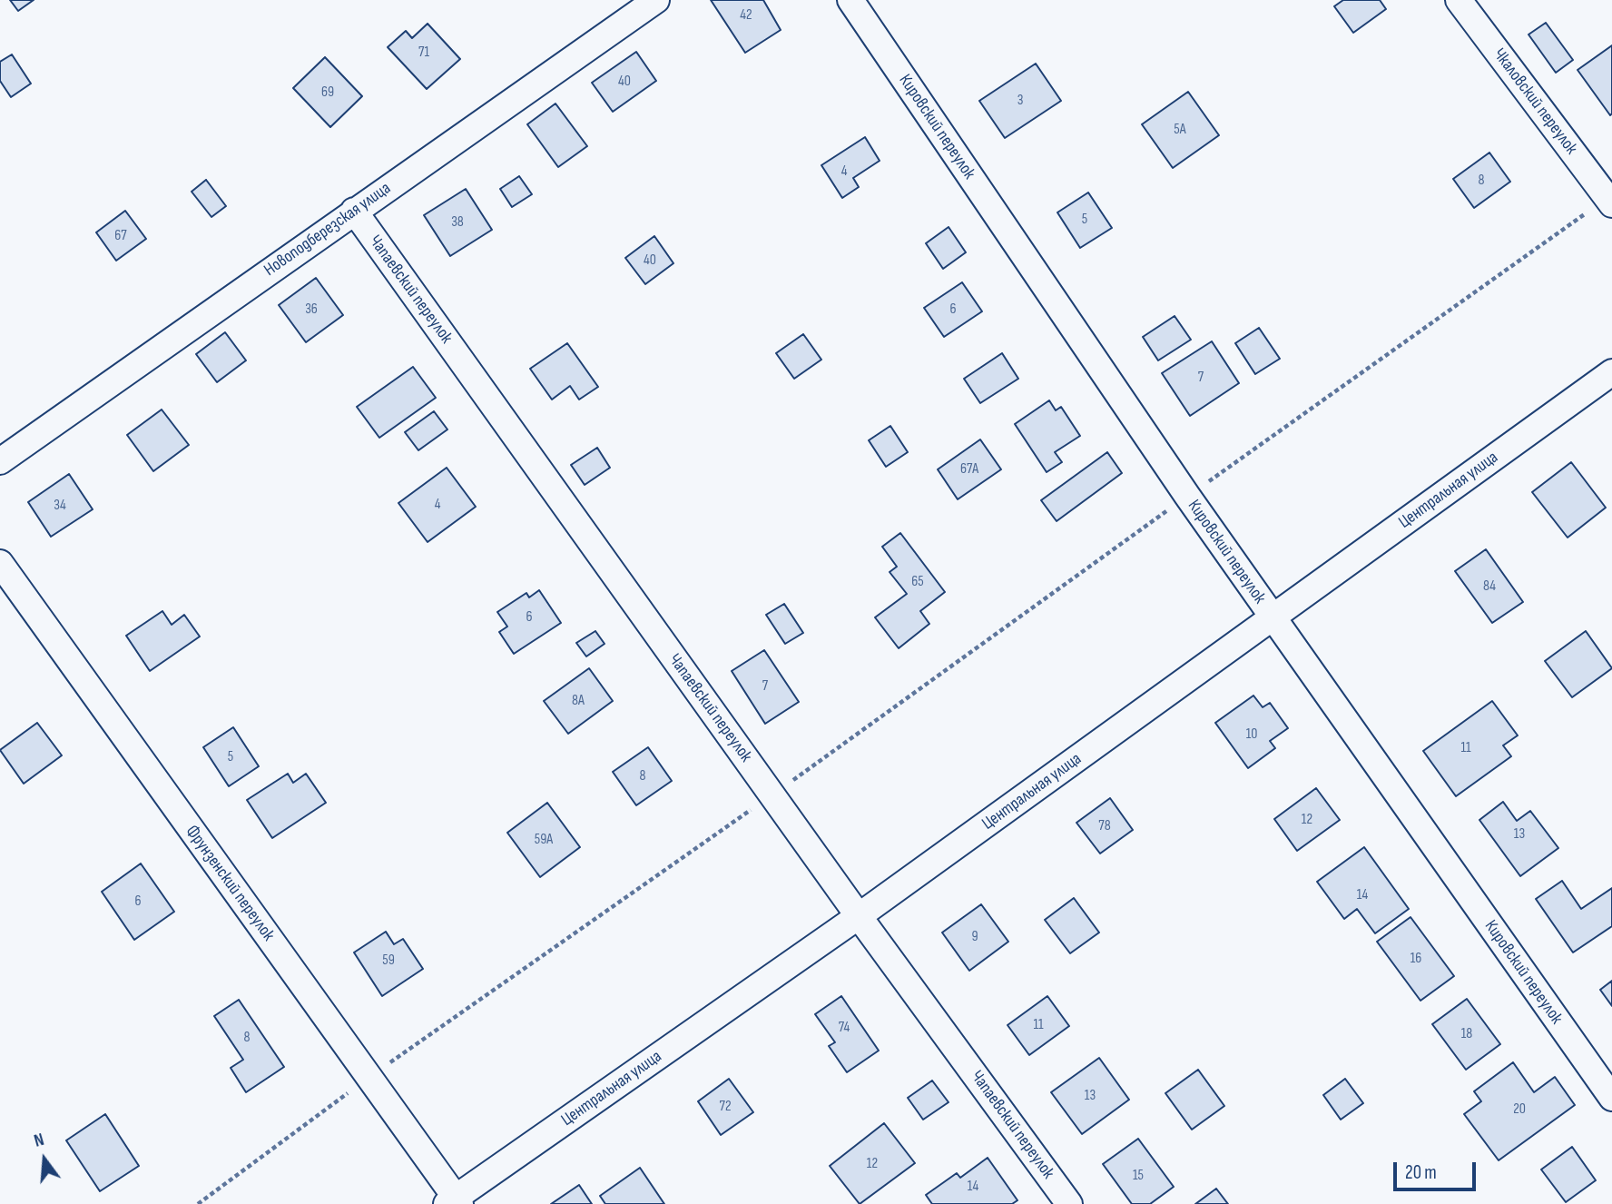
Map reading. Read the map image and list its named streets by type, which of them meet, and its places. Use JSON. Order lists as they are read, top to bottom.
{
  "streets": {
    "street": [
      "Чкаловский переулок",
      "Кировский переулок",
      "Новоподберезская улица",
      "Чапаевский переулок",
      "Центральная улица",
      "Фрунзенский переулок"
    ]
  },
  "crossings": [
    ["Кировский переулок", "Центральная улица"],
    ["Новоподберезская улица", "Чапаевский переулок"],
    ["Чапаевский переулок", "Центральная улица"],
    ["Центральная улица", "Фрунзенский переулок"]
  ],
  "house_numbers": [
    "42",
    "71",
    "40",
    "69",
    "3",
    "5А",
    "4",
    "8",
    "5",
    "38",
    "67",
    "40",
    "36",
    "6",
    "7",
    "67А",
    "4",
    "34",
    "65",
    "84",
    "6",
    "7",
    "8А",
    "10",
    "11",
    "5",
    "8",
    "12",
    "78",
    "13",
    "59А",
    "14",
    "6",
    "9",
    "16",
    "59",
    "11",
    "74",
    "18",
    "8",
    "13",
    "72",
    "20",
    "12",
    "15",
    "14"
  ],
  "scale_bar": "20 m",
  "north": "top"
}
